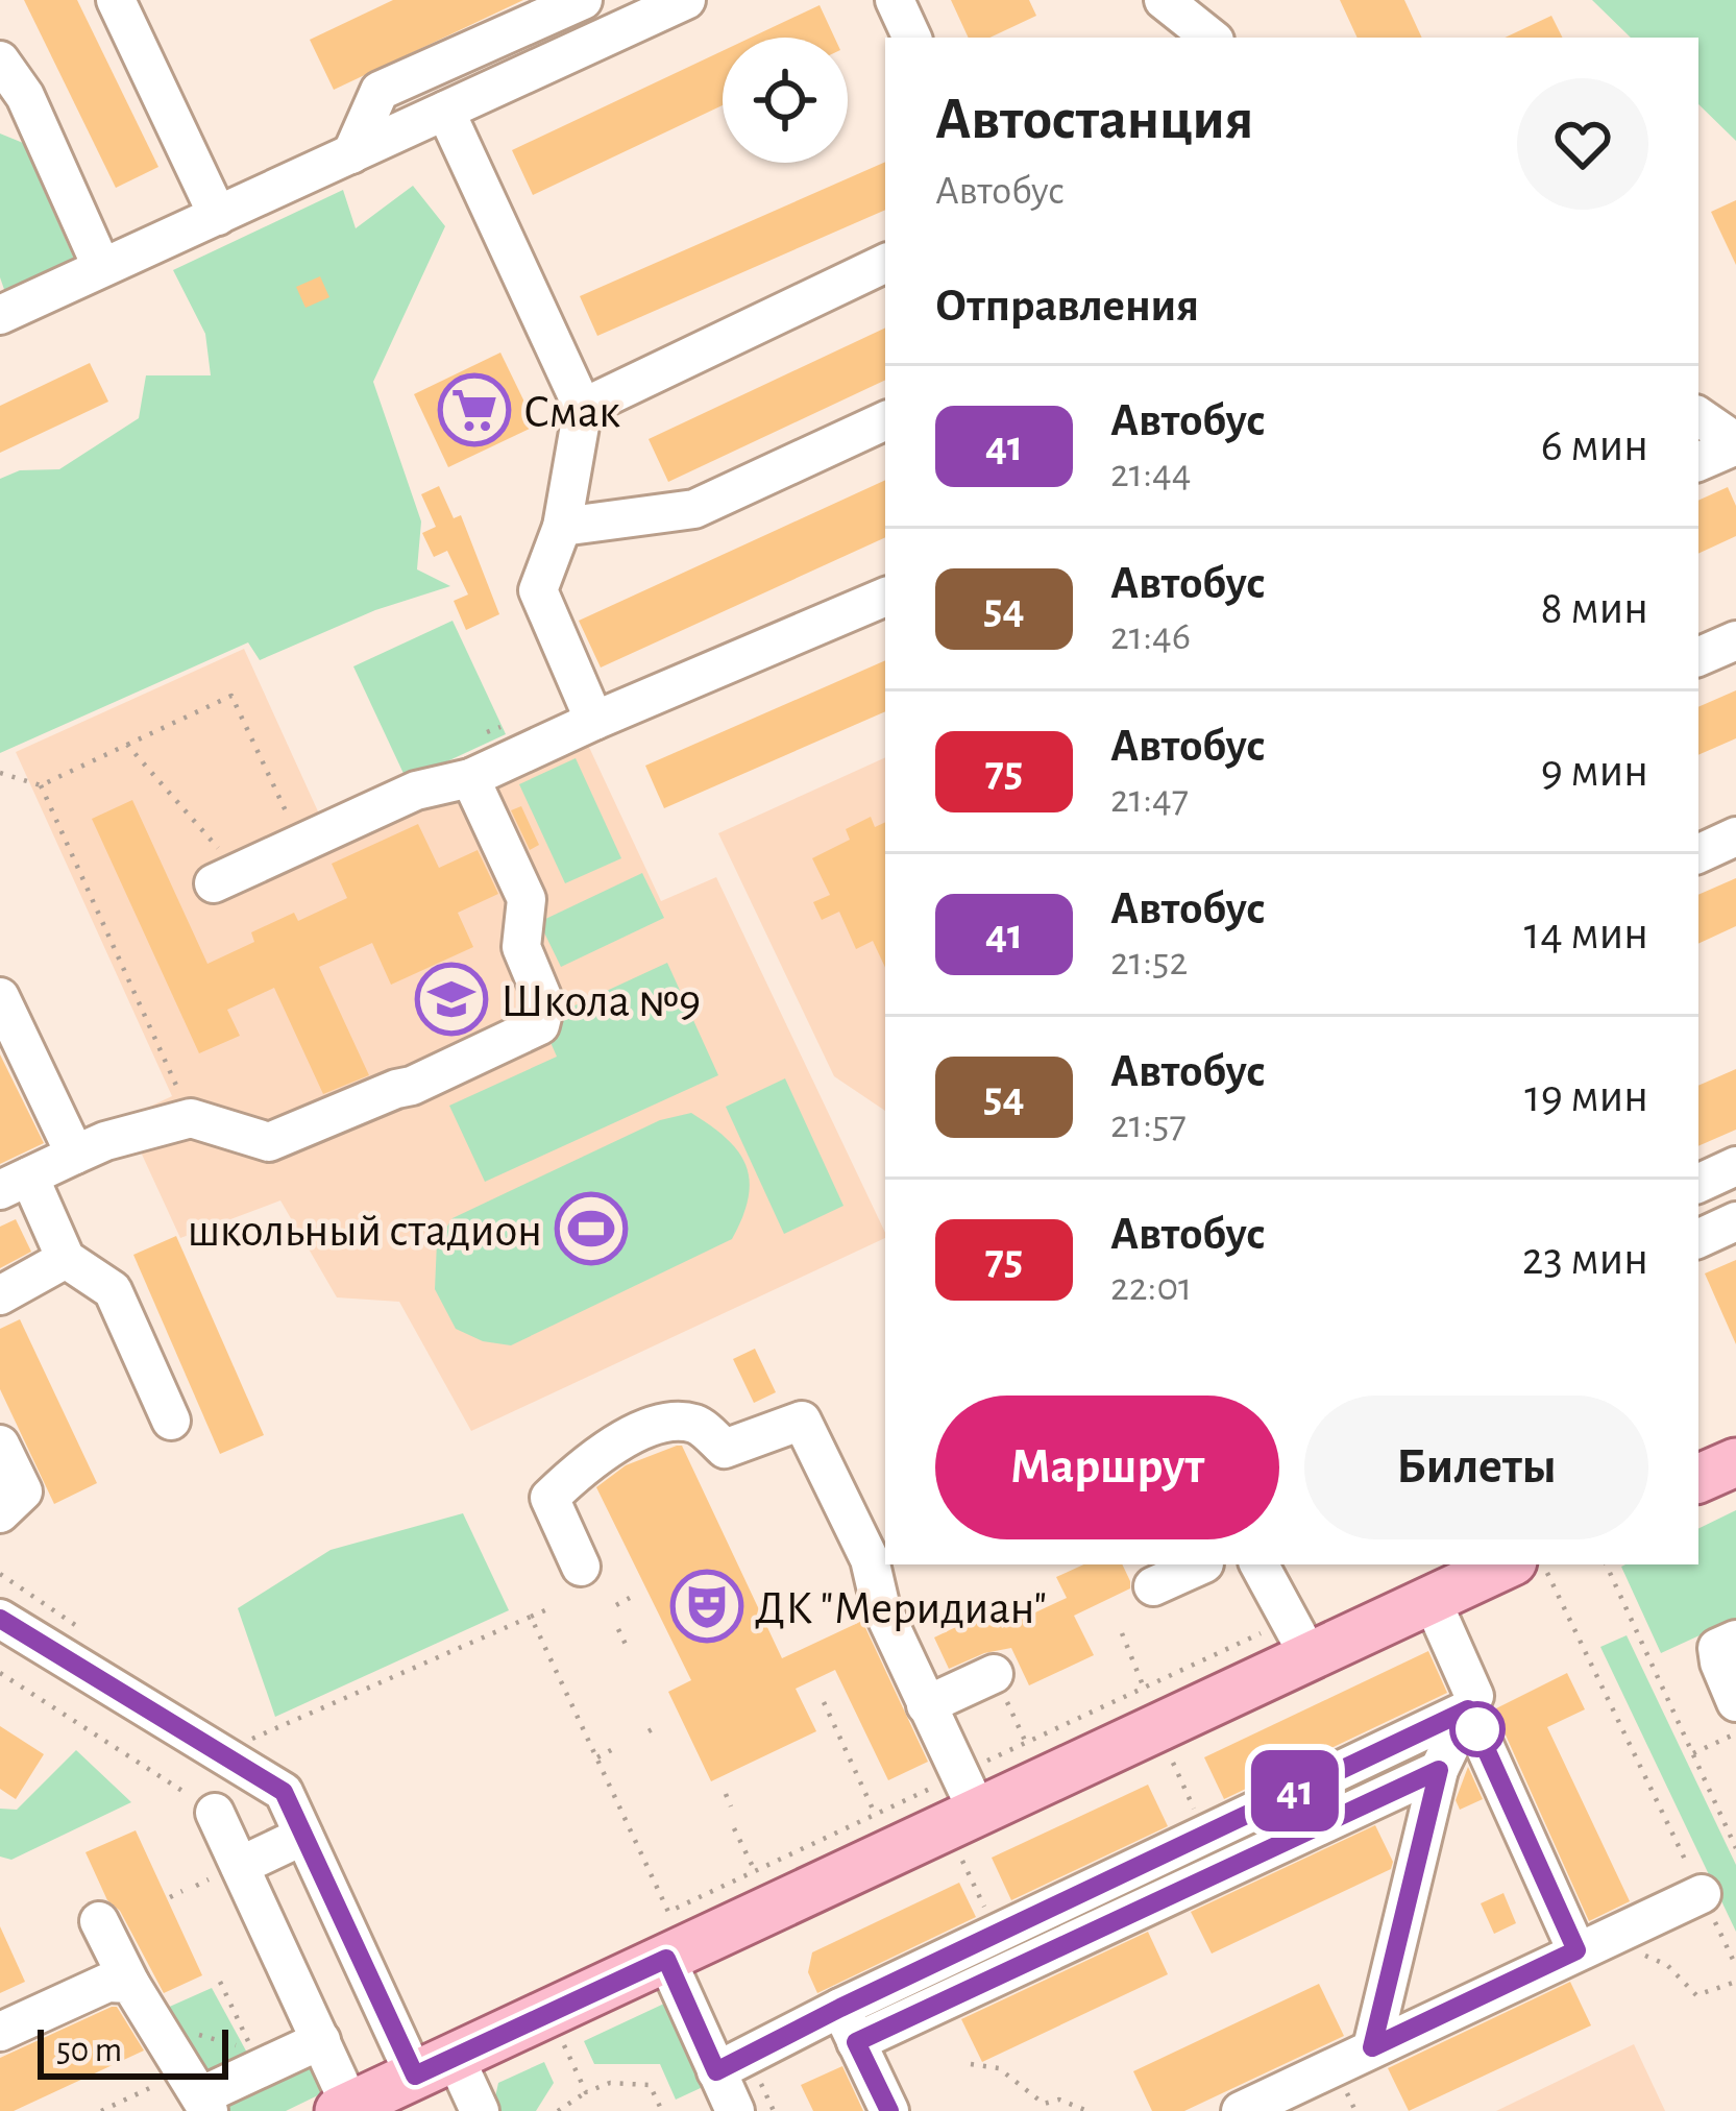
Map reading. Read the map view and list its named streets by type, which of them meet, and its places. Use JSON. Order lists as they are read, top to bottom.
{
  "places": {
    "supermarket": ["Смак"],
    "school or university": ["Школа №9"],
    "sports": ["школьный стадион"],
    "theatre": ["ДК \"Меридиан\""]
  },
  "lines": ["bus line 41"],
  "scale_bar": "50 m",
  "page": {
    "on_map": "41",
    "heading": [
      ["Автостанция", "Автобус"],
      "Отправления"
    ],
    "list": [
      {
        "mark": "41",
        "name": "Автобус",
        "note": "21:44",
        "value": "6 мин"
      },
      {
        "mark": "54",
        "name": "Автобус",
        "note": "21:46",
        "value": "8 мин"
      },
      {
        "mark": "75",
        "name": "Автобус",
        "note": "21:47",
        "value": "9 мин"
      },
      {
        "mark": "41",
        "name": "Автобус",
        "note": "21:52",
        "value": "14 мин"
      },
      {
        "mark": "54",
        "name": "Автобус",
        "note": "21:57",
        "value": "19 мин"
      },
      {
        "mark": "75",
        "name": "Автобус",
        "note": "22:01",
        "value": "23 мин"
      }
    ],
    "buttons": ["Маршрут", "Билеты"],
    "scale": "50 m"
  }
}
